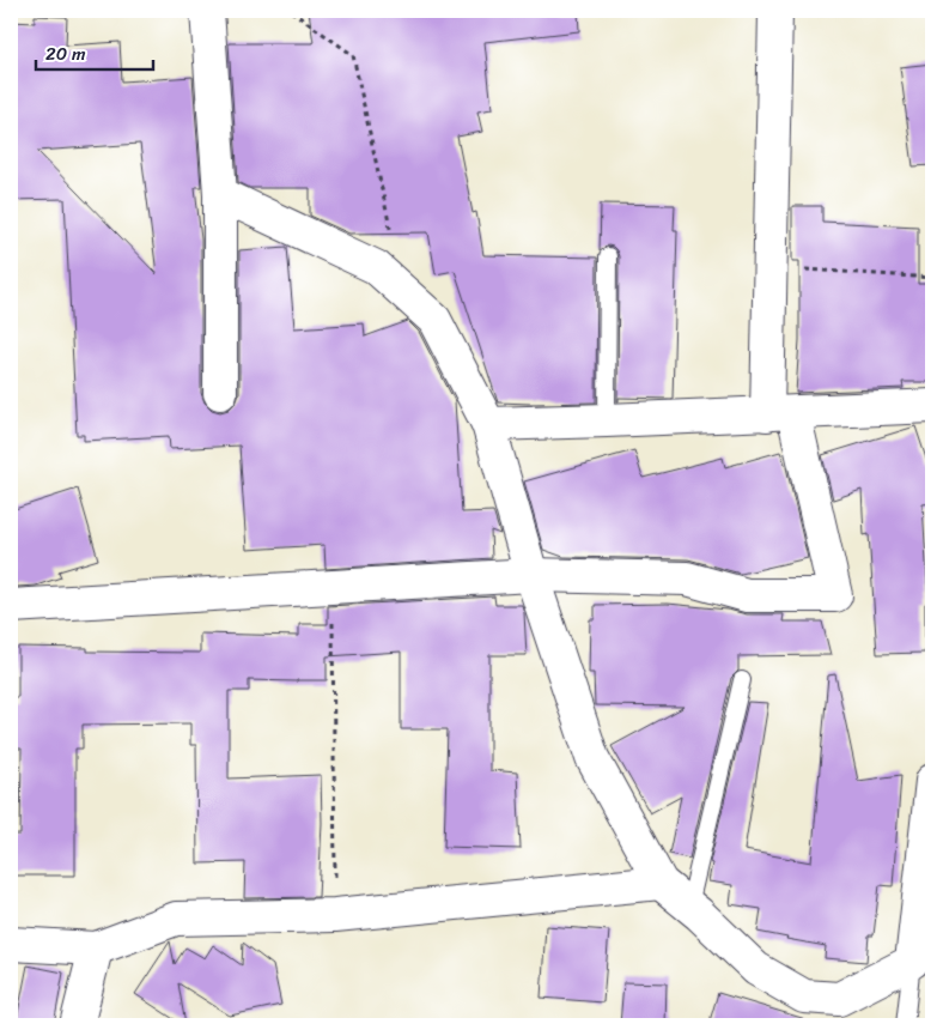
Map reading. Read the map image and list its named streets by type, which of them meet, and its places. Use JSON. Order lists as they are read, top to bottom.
{
  "scale_bar": "20 m"
}
